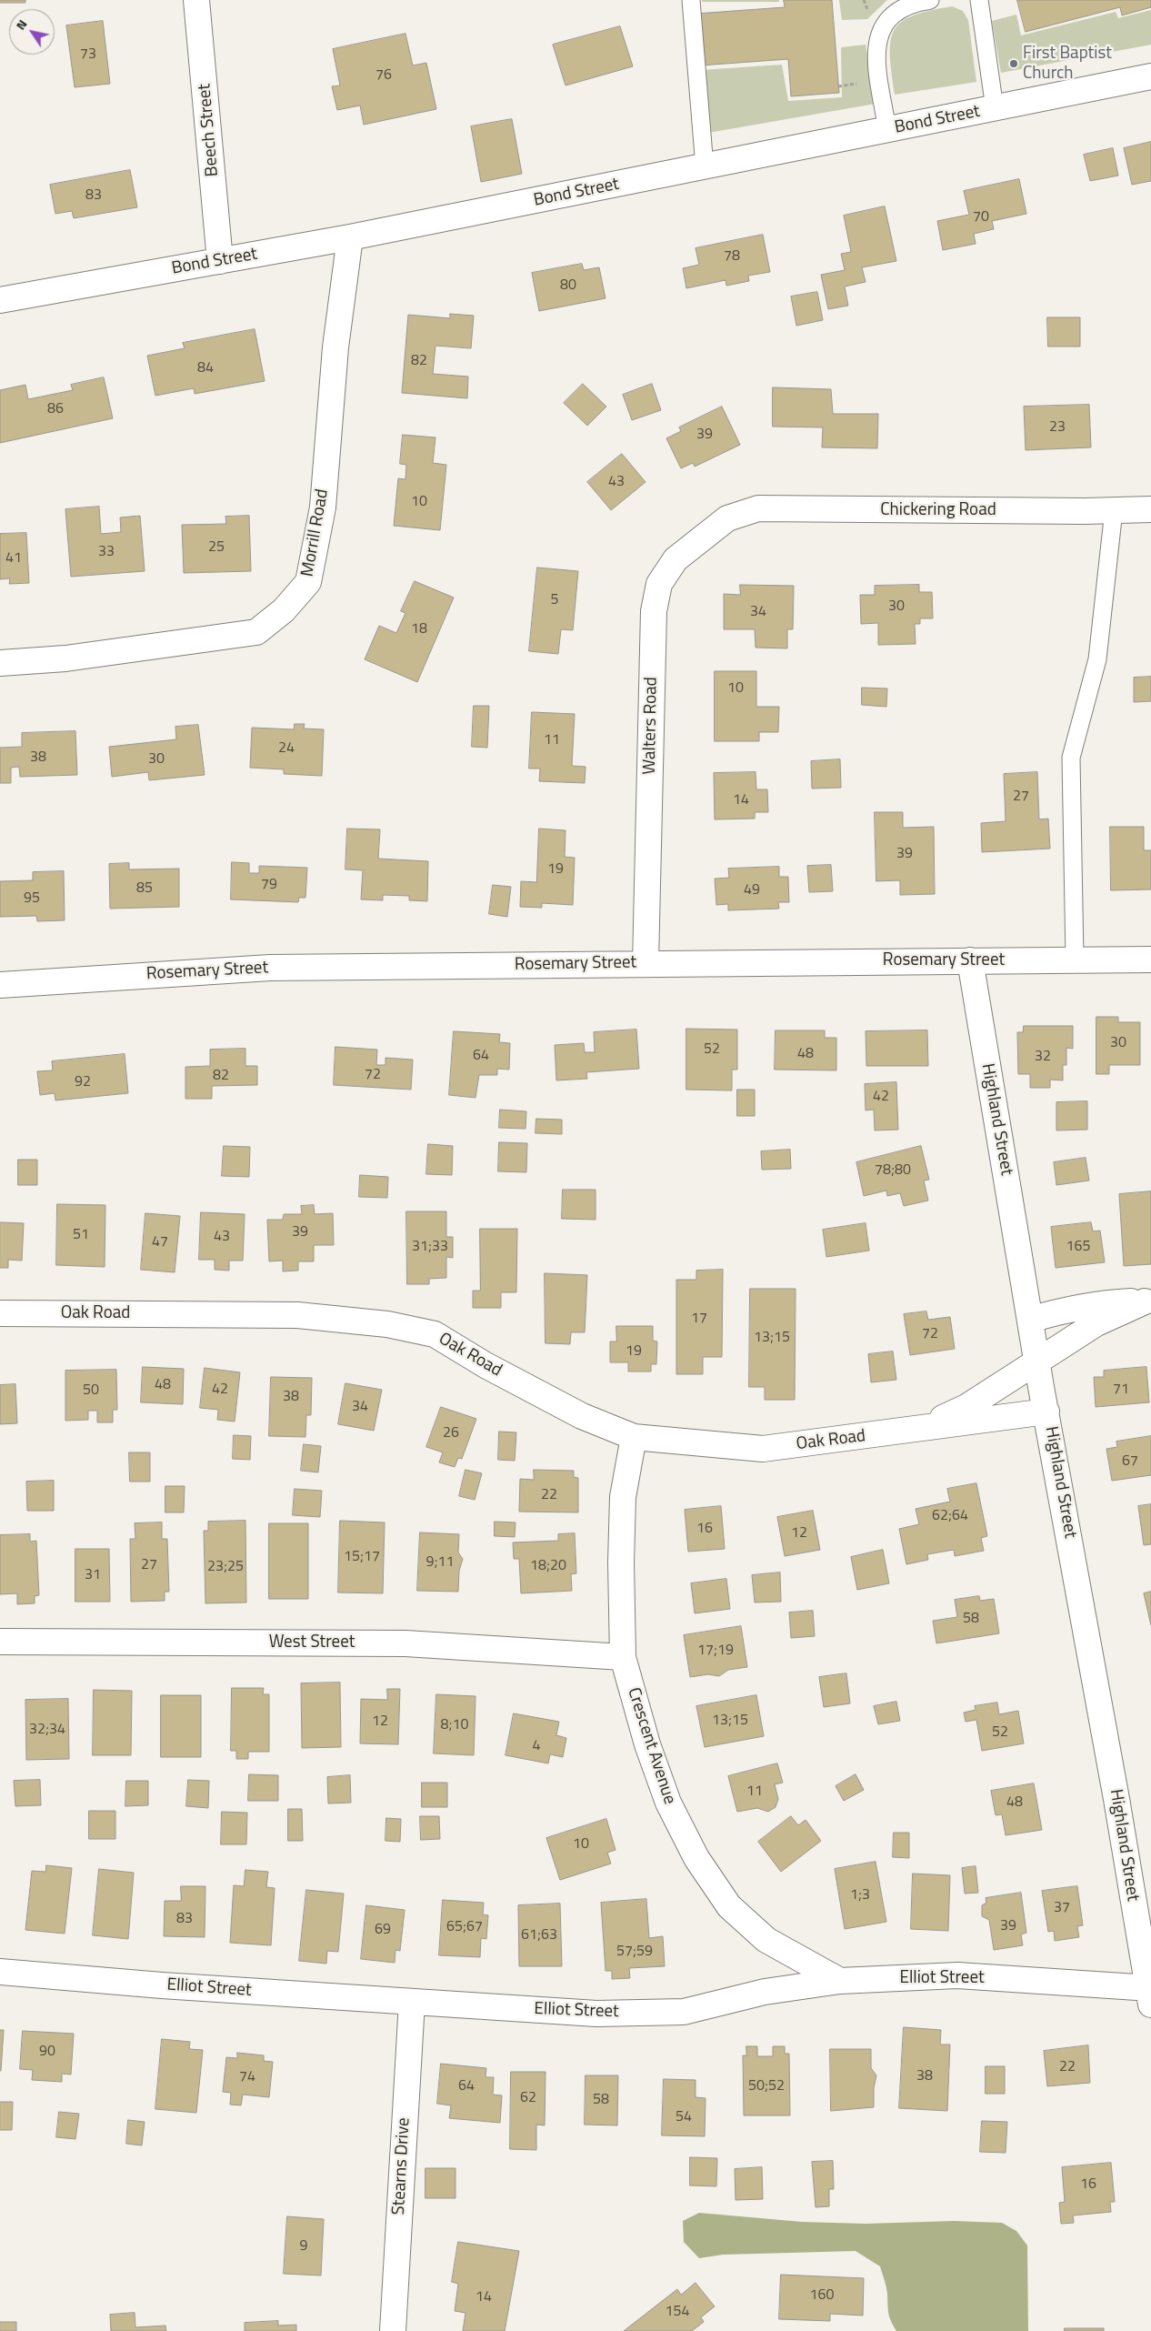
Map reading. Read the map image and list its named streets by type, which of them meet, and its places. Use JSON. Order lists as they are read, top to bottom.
{
  "streets": {
    "street": [
      "Bond Street",
      "Beech Street",
      "Chickering Road",
      "Morrill Road",
      "Walters Road",
      "Rosemary Street",
      "Highland Street",
      "Oak Road",
      "West Street",
      "Crescent Avenue",
      "Elliot Street",
      "Stearns Drive"
    ]
  },
  "crossings": [
    ["Bond Street", "Beech Street"],
    ["Bond Street", "Morrill Road"],
    ["Chickering Road", "Walters Road"],
    ["Walters Road", "Rosemary Street"],
    ["Rosemary Street", "Highland Street"],
    ["Highland Street", "Oak Road"],
    ["Highland Street", "Elliot Street"],
    ["Oak Road", "Crescent Avenue"],
    ["West Street", "Crescent Avenue"],
    ["Crescent Avenue", "Elliot Street"],
    ["Elliot Street", "Stearns Drive"]
  ],
  "places": ["First Baptist Church"],
  "house_numbers": [
    "73",
    "76",
    "83",
    "70",
    "78",
    "80",
    "82",
    "84",
    "86",
    "23",
    "39",
    "43",
    "10",
    "25",
    "33",
    "41",
    "5",
    "30",
    "34",
    "18",
    "10",
    "11",
    "24",
    "38",
    "30",
    "27",
    "14",
    "39",
    "19",
    "79",
    "85",
    "49",
    "95",
    "30",
    "52",
    "48",
    "64",
    "32",
    "72",
    "82",
    "92",
    "42",
    "78;80",
    "39",
    "51",
    "43",
    "47",
    "31;33",
    "165",
    "17",
    "72",
    "13;15",
    "19",
    "48",
    "42",
    "71",
    "50",
    "38",
    "34",
    "26",
    "67",
    "22",
    "62;64",
    "16",
    "12",
    "15;17",
    "9;11",
    "27",
    "18;20",
    "23;25",
    "31",
    "58",
    "17;19",
    "13;15",
    "12",
    "8;10",
    "32;34",
    "52",
    "4",
    "11",
    "48",
    "10",
    "1;3",
    "37",
    "83",
    "39",
    "65;67",
    "69",
    "61;63",
    "57;59",
    "90",
    "22",
    "38",
    "74",
    "64",
    "50;52",
    "62",
    "58",
    "54",
    "16",
    "9",
    "160",
    "14",
    "154"
  ],
  "north": "top left"
}
